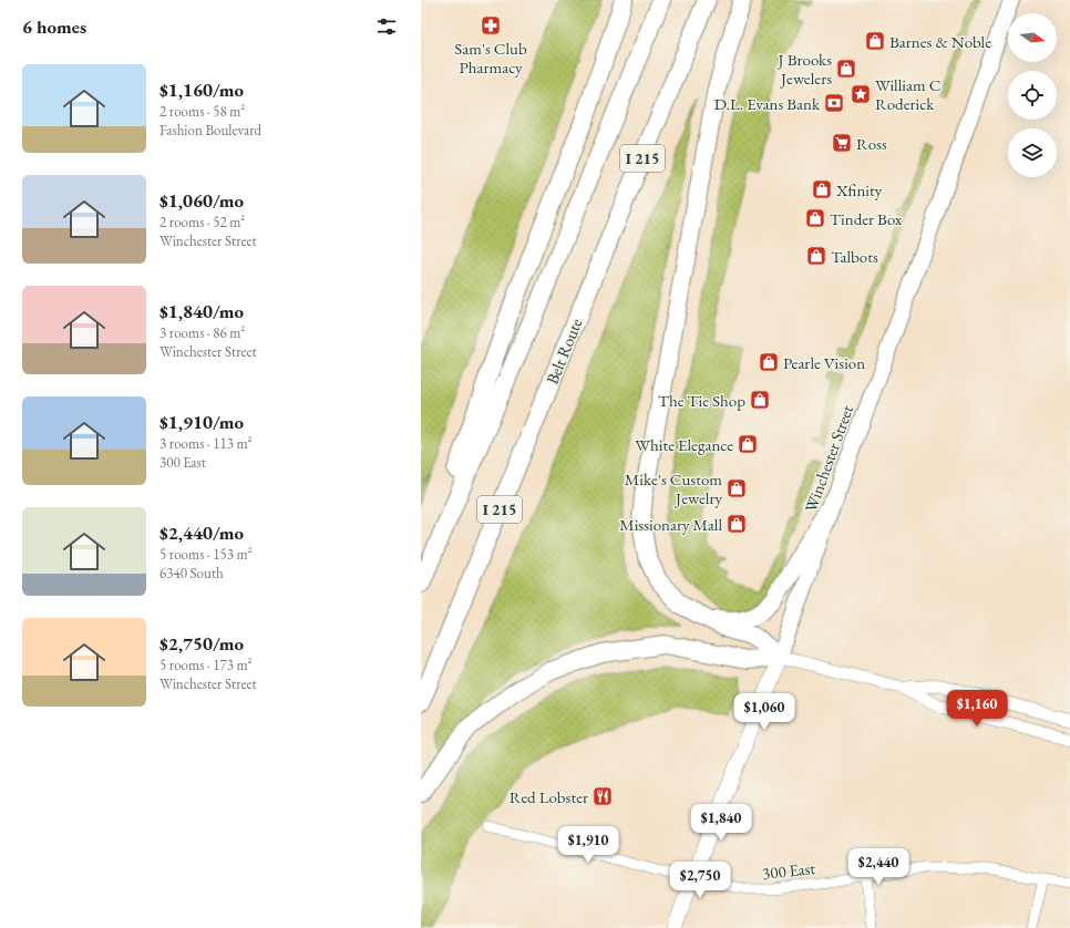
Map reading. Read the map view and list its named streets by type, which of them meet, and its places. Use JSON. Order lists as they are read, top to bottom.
{
  "streets": {
    "highway": ["I 215", "Belt Route"],
    "main road": ["Winchester Street"],
    "street": ["300 East"]
  },
  "crossings": [
    ["Winchester Street", "300 East"]
  ],
  "places": {
    "pharmacy": ["Sam's Club Pharmacy"],
    "shop": [
      "Barnes & Noble",
      "J Brooks Jewelers",
      "Xfinity",
      "Tinder Box",
      "Talbots",
      "Pearle Vision",
      "The Tie Shop",
      "White Elegance",
      "Mike's Custom Jewelry",
      "Missionary Mall"
    ],
    "place": ["William C Roderick"],
    "bank": ["D.L. Evans Bank"],
    "supermarket": ["Ross"],
    "restaurant": ["Red Lobster"]
  },
  "north": "right",
  "page": {
    "heading": "6 homes",
    "list": [
      {
        "name": "$1,160/mo",
        "note": "2 rooms · 58 m² · Fashion Boulevard"
      },
      {
        "name": "$1,060/mo",
        "note": "2 rooms · 52 m² · Winchester Street"
      },
      {
        "name": "$1,840/mo",
        "note": "3 rooms · 86 m² · Winchester Street"
      },
      {
        "name": "$1,910/mo",
        "note": "3 rooms · 113 m² · 300 East"
      },
      {
        "name": "$2,440/mo",
        "note": "5 rooms · 153 m² · 6340 South"
      },
      {
        "name": "$2,750/mo",
        "note": "5 rooms · 173 m² · Winchester Street"
      }
    ],
    "price": [
      "$1,160",
      "$1,060",
      "$1,840",
      "$1,910",
      "$2,440",
      "$2,750"
    ]
  }
}
